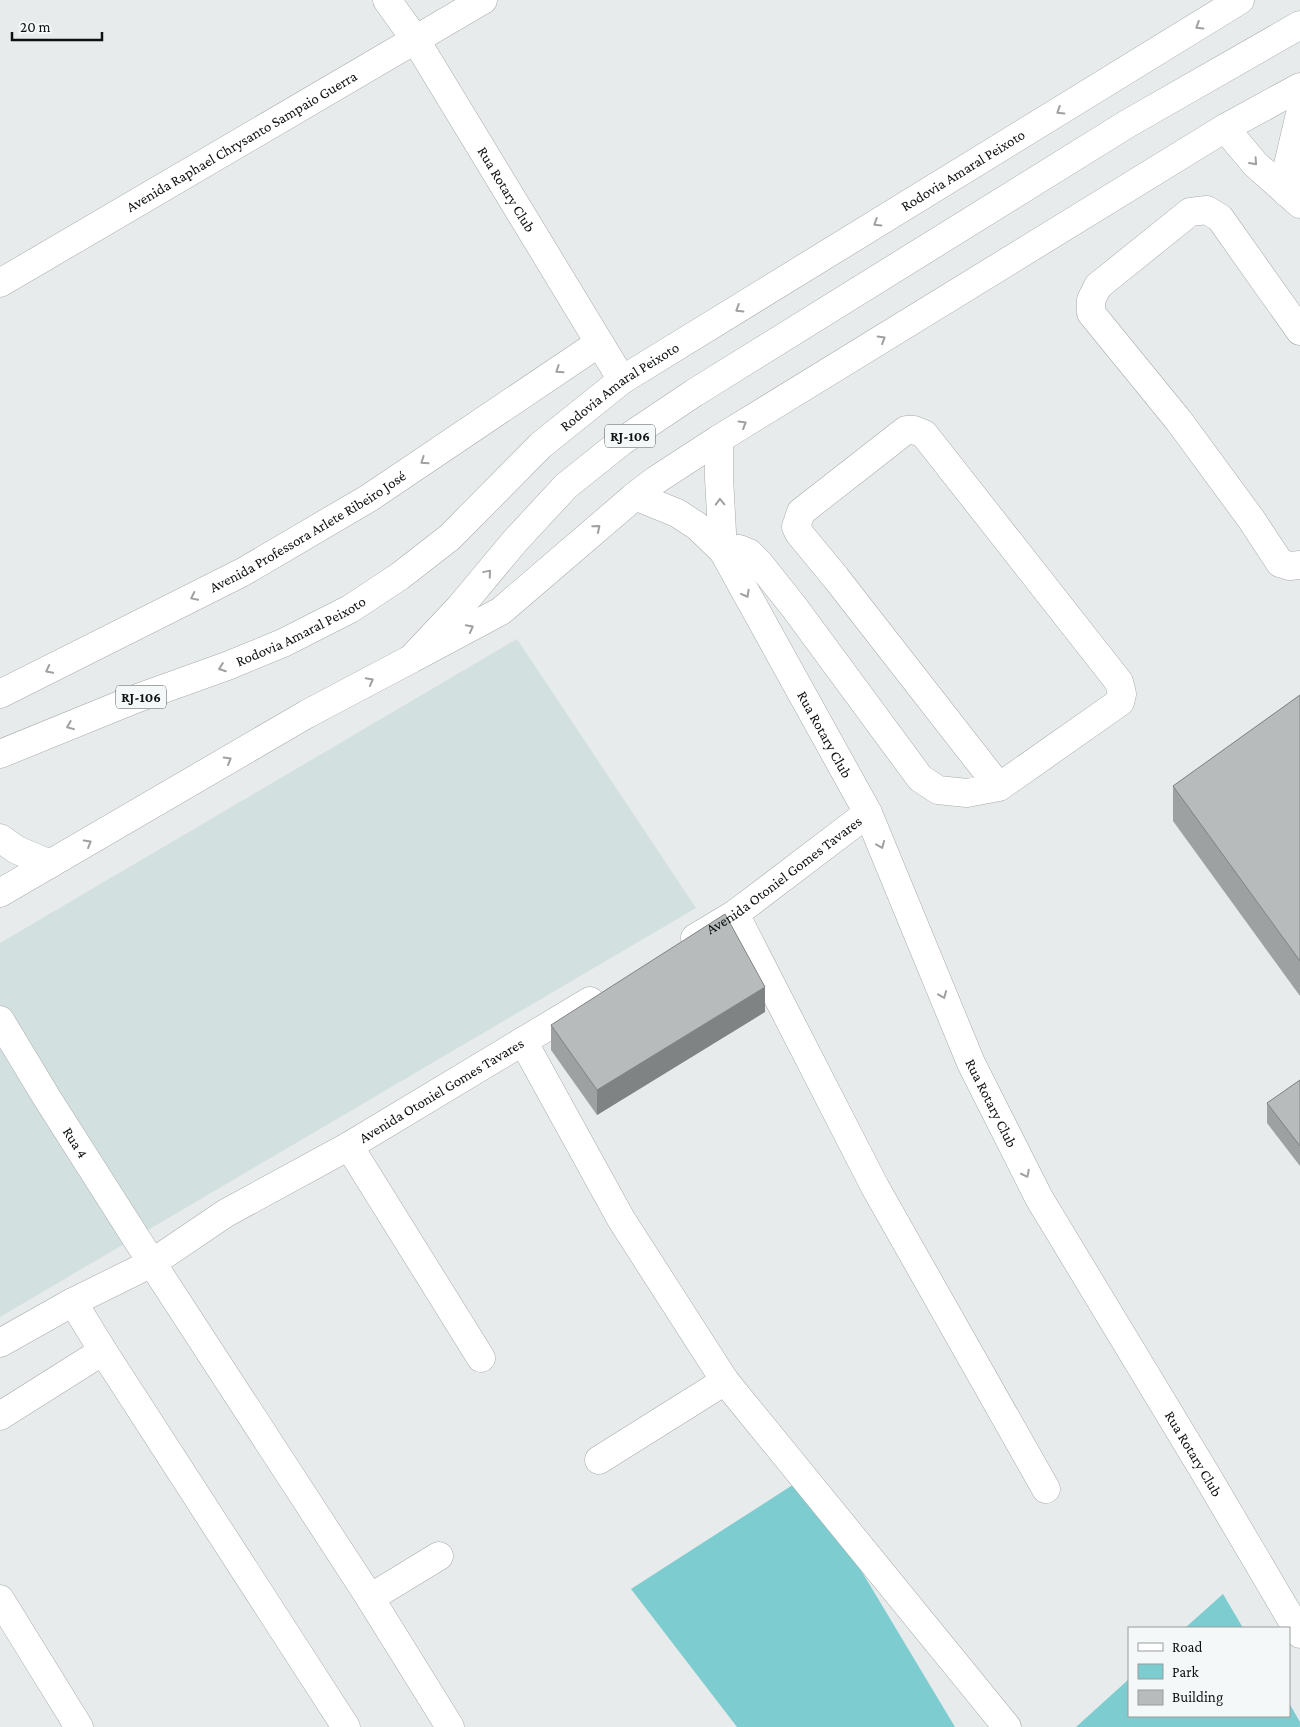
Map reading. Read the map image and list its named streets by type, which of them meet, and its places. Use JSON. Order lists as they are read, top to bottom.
{
  "streets": {
    "main road": [
      "Avenida Raphael Chrysanto Sampaio Guerra",
      "Rodovia Amaral Peixoto",
      "Rua Rotary Club",
      "RJ-106",
      "Avenida Professora Arlete Ribeiro José",
      "Avenida Otoniel Gomes Tavares",
      "Rua 4"
    ]
  },
  "crossings": [
    ["Avenida Raphael Chrysanto Sampaio Guerra", "Rua Rotary Club"],
    ["Rodovia Amaral Peixoto", "Rua Rotary Club"],
    ["Rua Rotary Club", "RJ-106"],
    ["Rua Rotary Club", "Avenida Professora Arlete Ribeiro José"],
    ["Rua Rotary Club", "Avenida Otoniel Gomes Tavares"],
    ["Avenida Otoniel Gomes Tavares", "Rua 4"]
  ],
  "legend": ["Road", "Park", "Building"],
  "scale_bar": "20 m"
}
